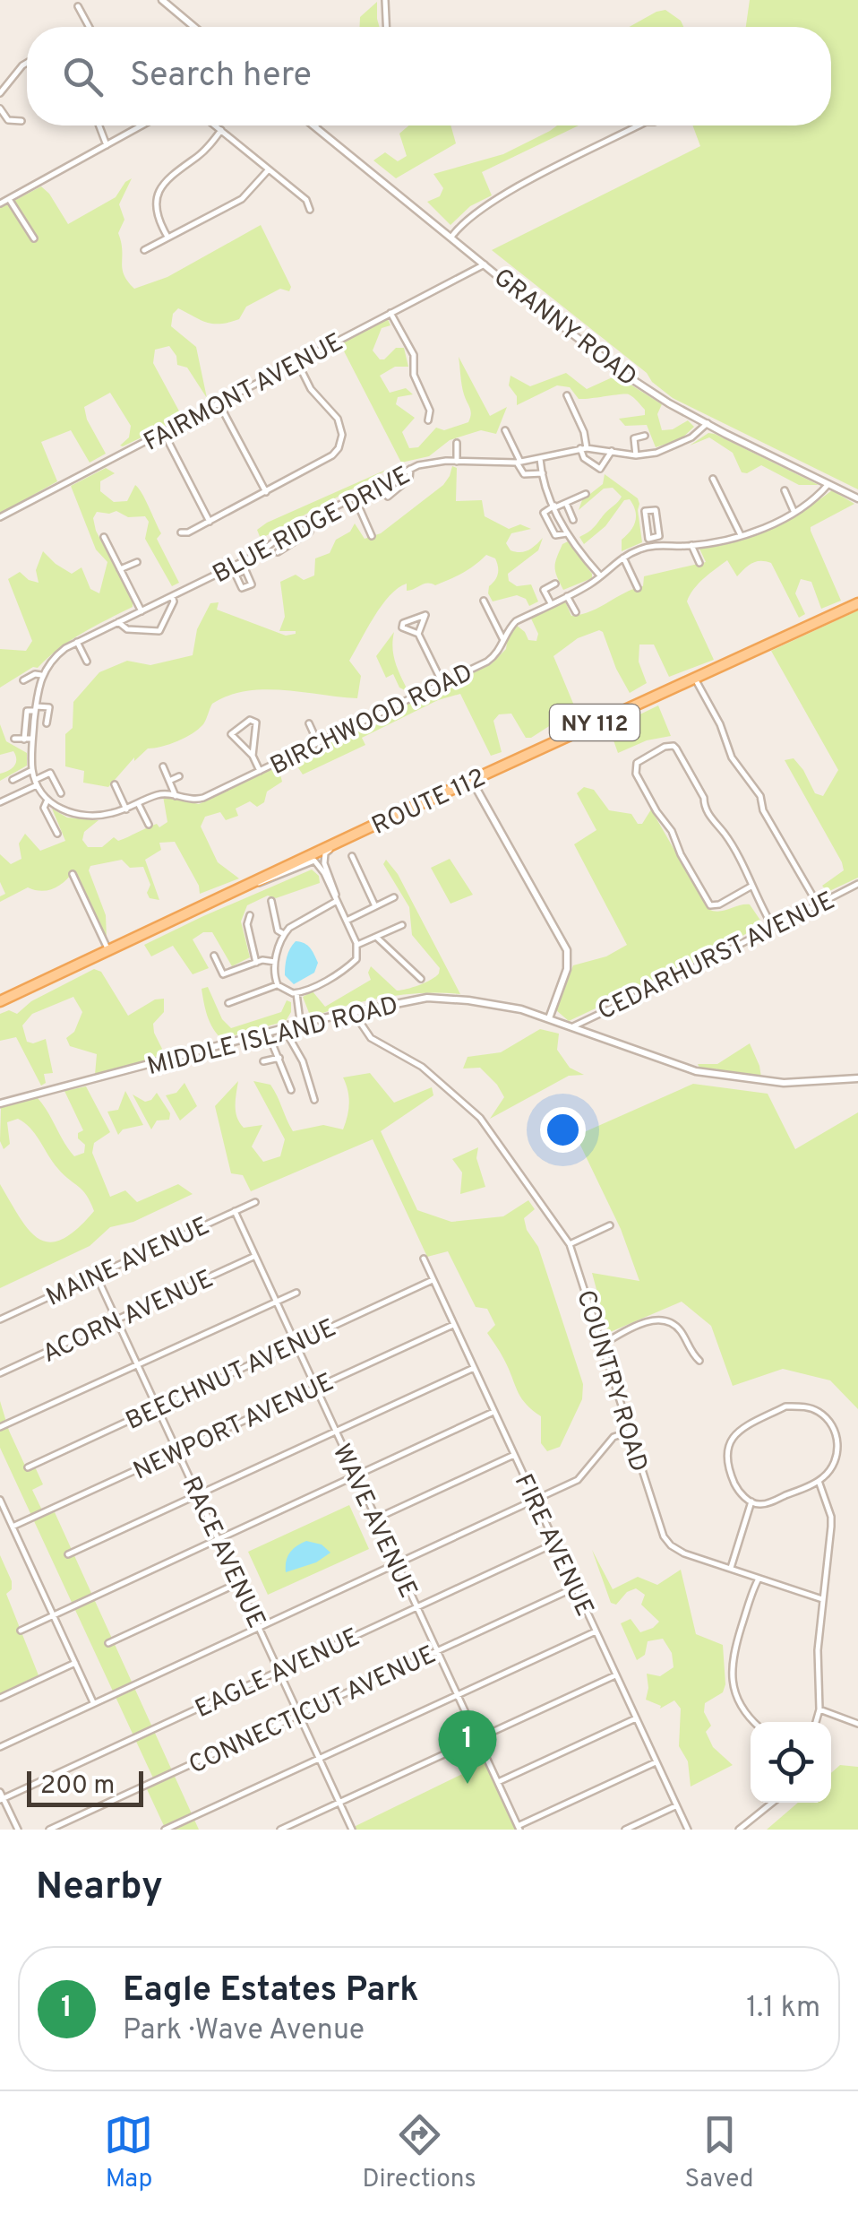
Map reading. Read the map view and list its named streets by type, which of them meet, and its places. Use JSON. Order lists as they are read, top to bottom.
{
  "streets": {
    "main road": ["NY 112", "ROUTE 112"],
    "street": [
      "GRANNY ROAD",
      "FAIRMONT AVENUE",
      "BLUE RIDGE DRIVE",
      "BIRCHWOOD ROAD",
      "CEDARHURST AVENUE",
      "MIDDLE ISLAND ROAD",
      "MAINE AVENUE",
      "ACORN AVENUE",
      "BEECHNUT AVENUE",
      "COUNTRY ROAD",
      "NEWPORT AVENUE",
      "WAVE AVENUE",
      "FIRE AVENUE",
      "RACE AVENUE",
      "EAGLE AVENUE",
      "CONNECTICUT AVENUE"
    ]
  },
  "crossings": [
    ["GRANNY ROAD", "FAIRMONT AVENUE"],
    ["GRANNY ROAD", "BLUE RIDGE DRIVE"],
    ["GRANNY ROAD", "BIRCHWOOD ROAD"],
    ["CEDARHURST AVENUE", "MIDDLE ISLAND ROAD"],
    ["MIDDLE ISLAND ROAD", "COUNTRY ROAD"],
    ["MAINE AVENUE", "WAVE AVENUE"],
    ["MAINE AVENUE", "RACE AVENUE"],
    ["ACORN AVENUE", "WAVE AVENUE"],
    ["ACORN AVENUE", "RACE AVENUE"],
    ["BEECHNUT AVENUE", "WAVE AVENUE"],
    ["BEECHNUT AVENUE", "FIRE AVENUE"],
    ["BEECHNUT AVENUE", "RACE AVENUE"],
    ["NEWPORT AVENUE", "WAVE AVENUE"],
    ["NEWPORT AVENUE", "FIRE AVENUE"],
    ["NEWPORT AVENUE", "RACE AVENUE"],
    ["WAVE AVENUE", "EAGLE AVENUE"],
    ["WAVE AVENUE", "CONNECTICUT AVENUE"],
    ["FIRE AVENUE", "EAGLE AVENUE"],
    ["FIRE AVENUE", "CONNECTICUT AVENUE"],
    ["RACE AVENUE", "EAGLE AVENUE"],
    ["RACE AVENUE", "CONNECTICUT AVENUE"]
  ],
  "scale_bar": "200 m",
  "page": {
    "search": "Search here",
    "pins": "1",
    "scale": "200 m",
    "heading": "Nearby",
    "list": [
      {
        "mark": "1",
        "name": "Eagle Estates Park",
        "note": "Park · Wave Avenue",
        "value": "1.1 km"
      }
    ],
    "nav": ["Map", "Directions", "Saved"]
  }
}
